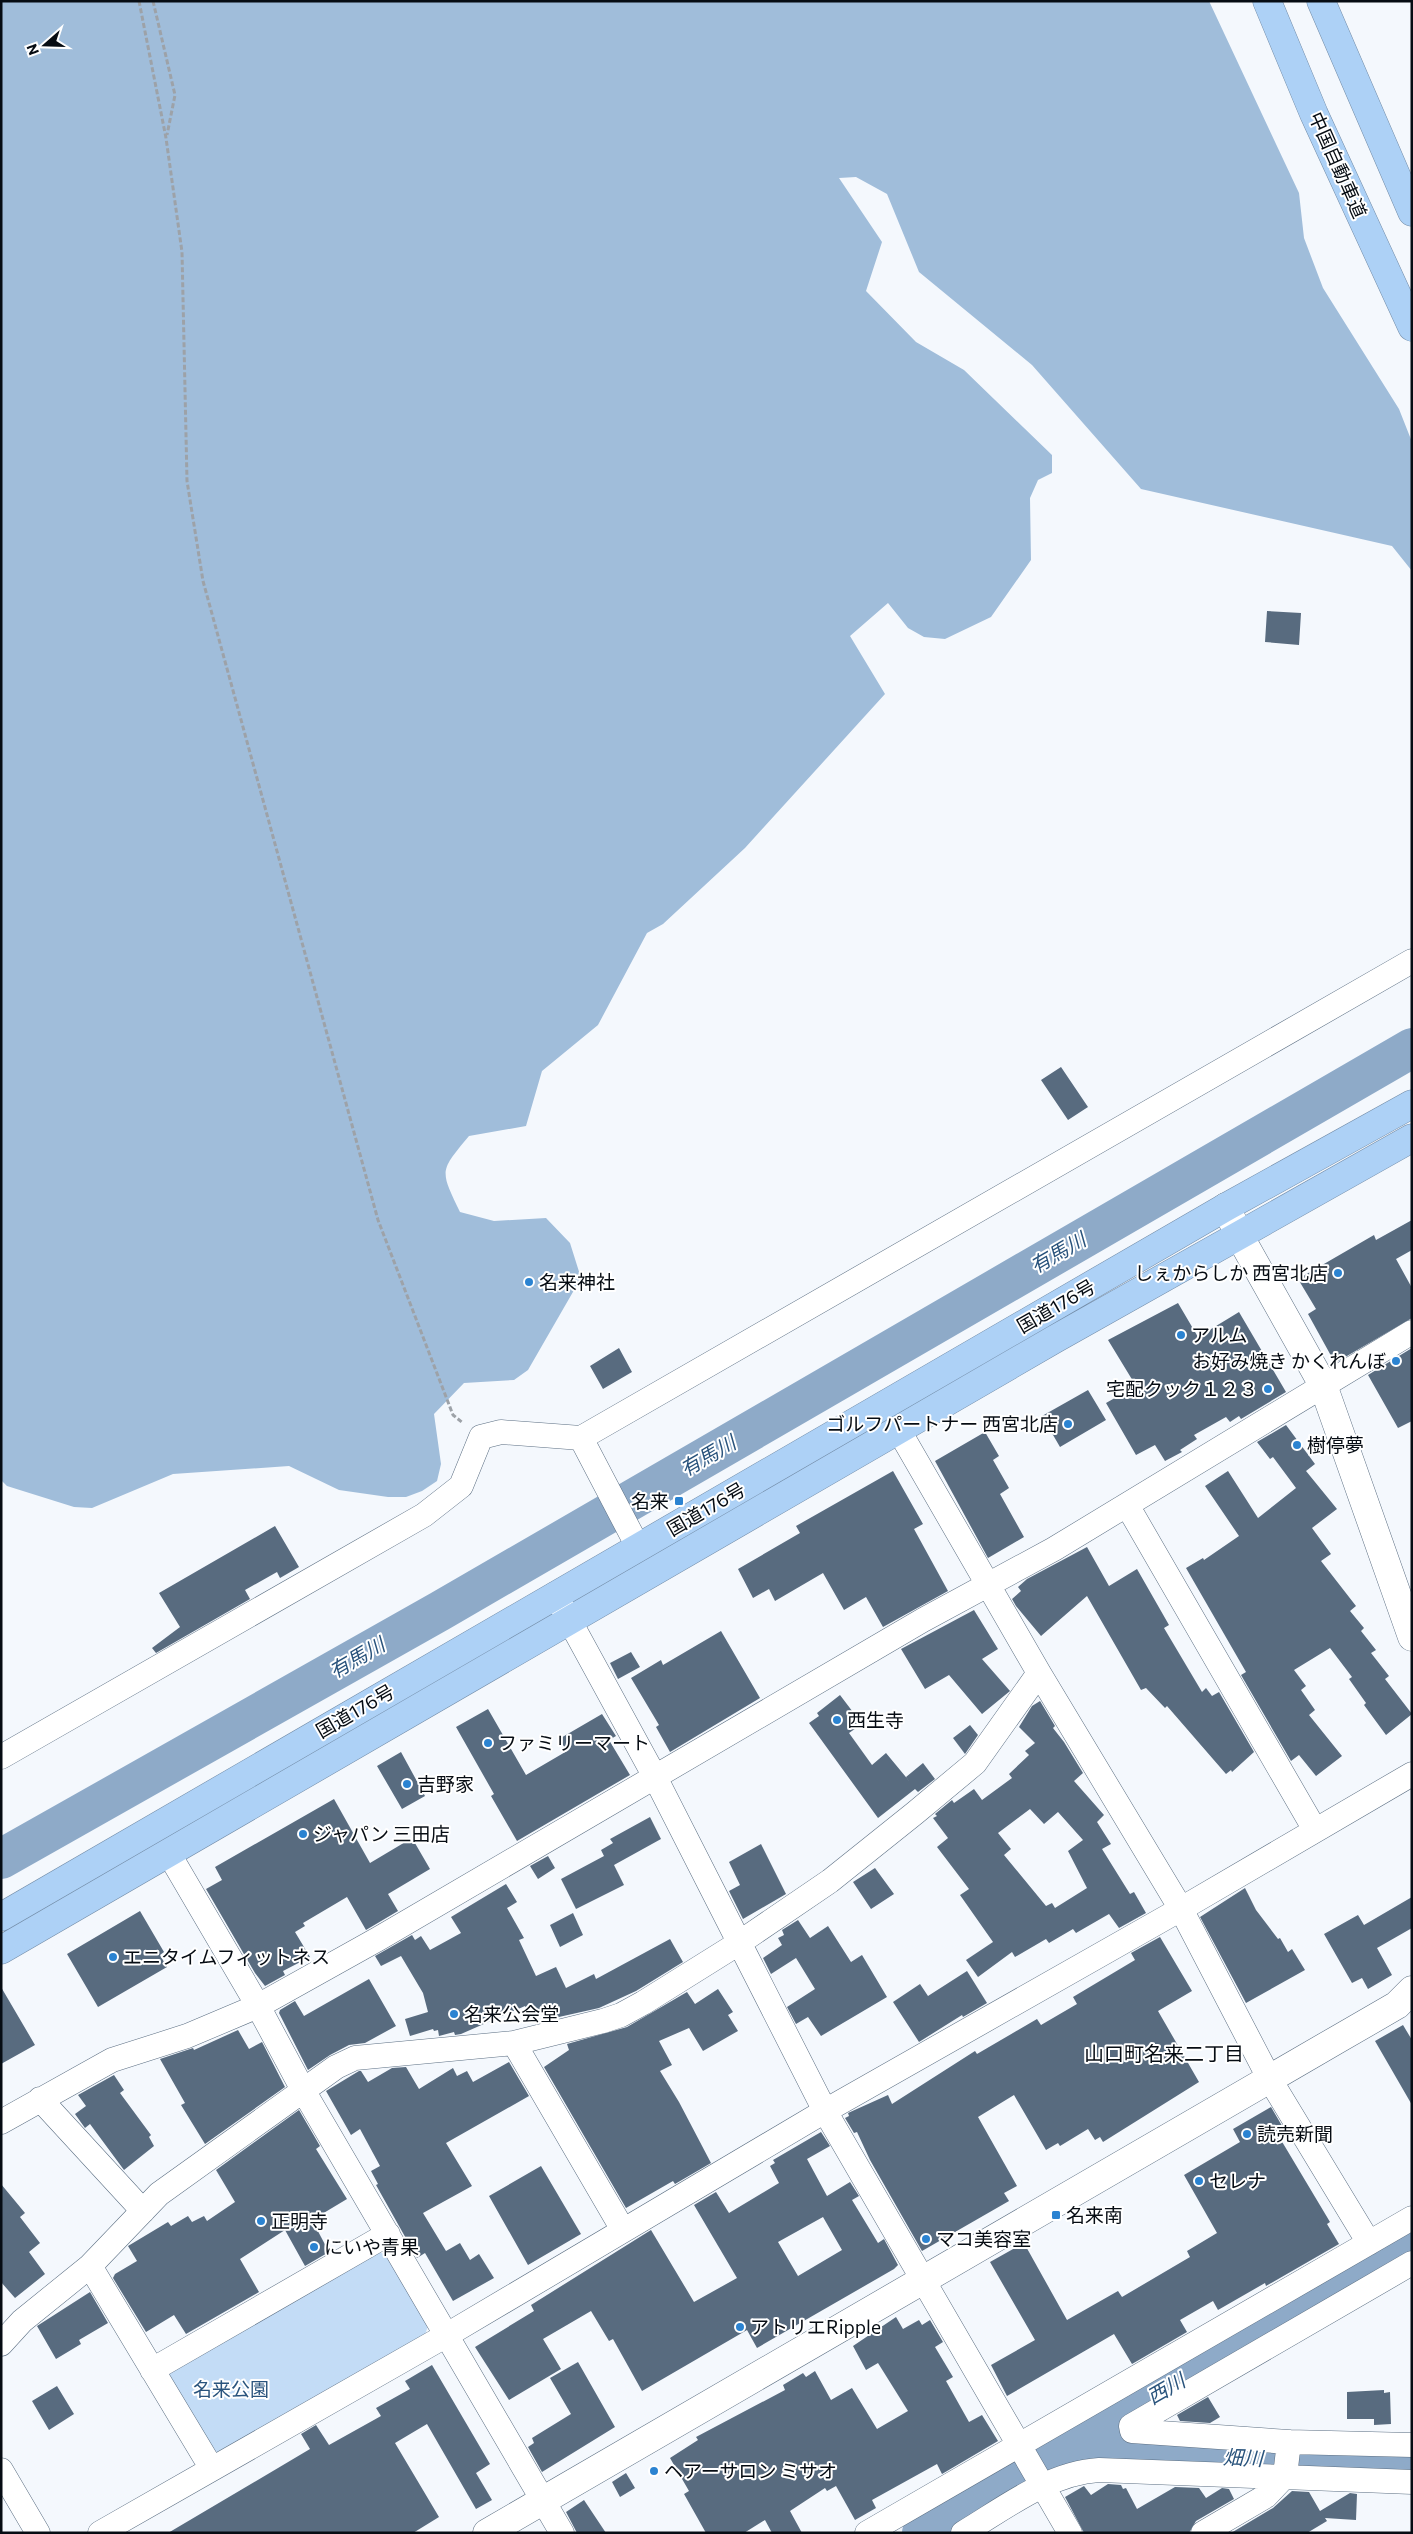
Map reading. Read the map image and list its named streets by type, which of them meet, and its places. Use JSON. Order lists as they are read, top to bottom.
{
  "streets": {
    "highway": ["中国自動車道", "国道176号"]
  },
  "districts": ["山口町名来二丁目"],
  "water": ["有馬川", "西川", "畑川"],
  "parks": ["名来公園"],
  "places": {
    "other": [
      "しぇからしか 西宮北店",
      "名来神社",
      "アルム",
      "お好み焼き かくれんぼ",
      "宅配クック１２３",
      "ゴルフパートナー 西宮北店",
      "樹停夢",
      "西生寺",
      "ファミリーマート",
      "吉野家",
      "ジャパン 三田店",
      "エニタイムフィットネス",
      "名来公会堂",
      "読売新聞",
      "セレナ",
      "正明寺",
      "マコ美容室",
      "にいや青果",
      "アトリエRipple",
      "ヘアーサロン ミサオ"
    ],
    "transit": ["名来", "名来南"]
  },
  "north": "left"
}
